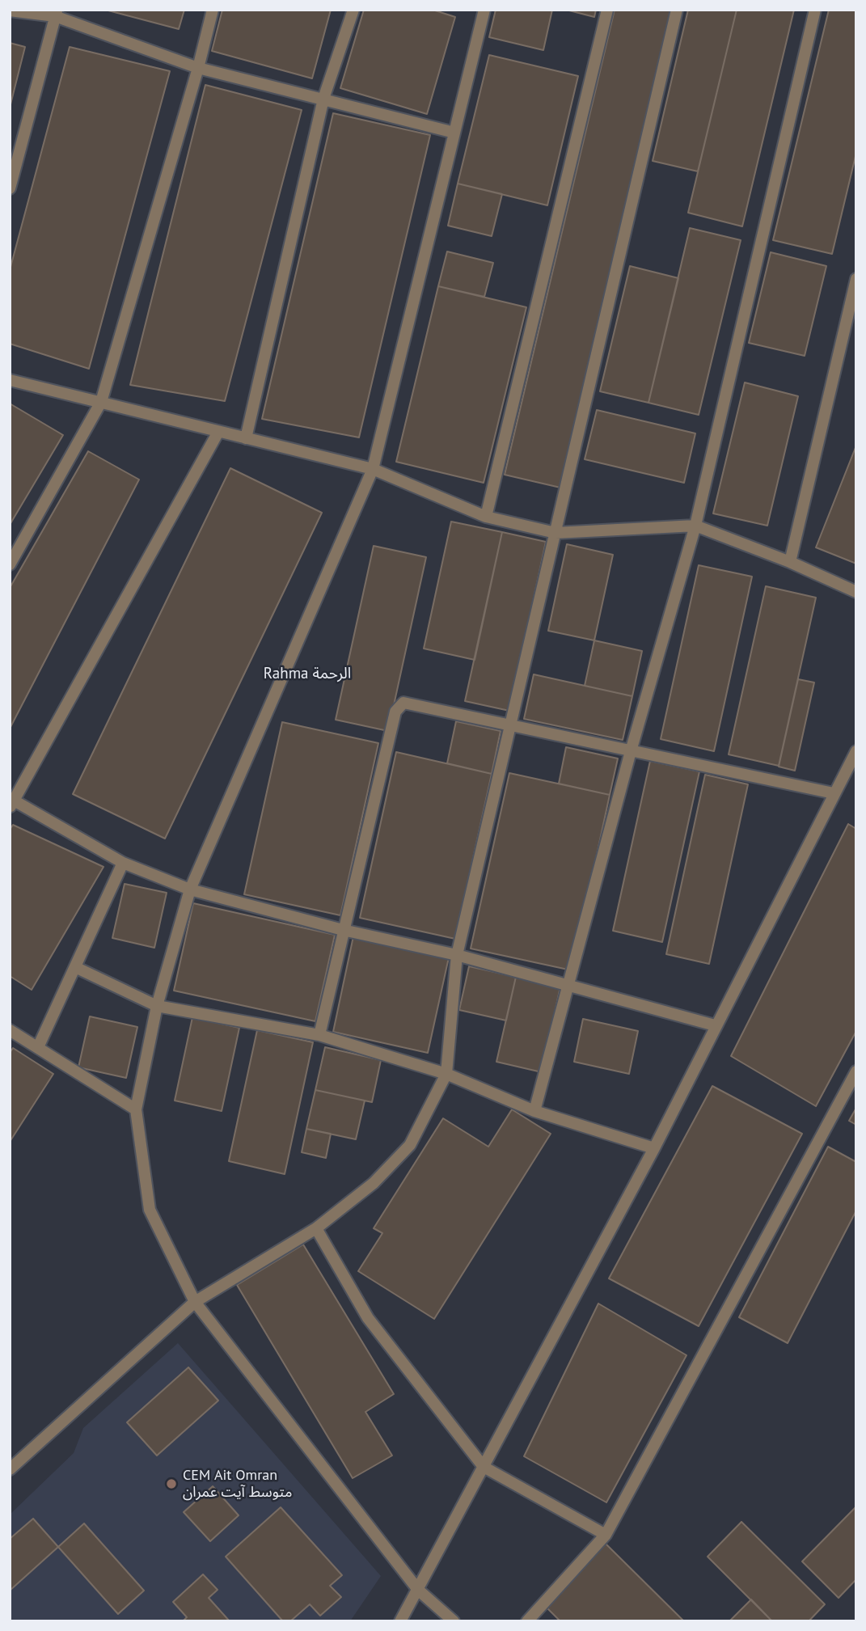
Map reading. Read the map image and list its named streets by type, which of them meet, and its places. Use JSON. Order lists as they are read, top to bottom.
{
  "districts": ["Rahma الرحمة"],
  "places": ["CEM Ait Omran متوسط آيت عمران"]
}
